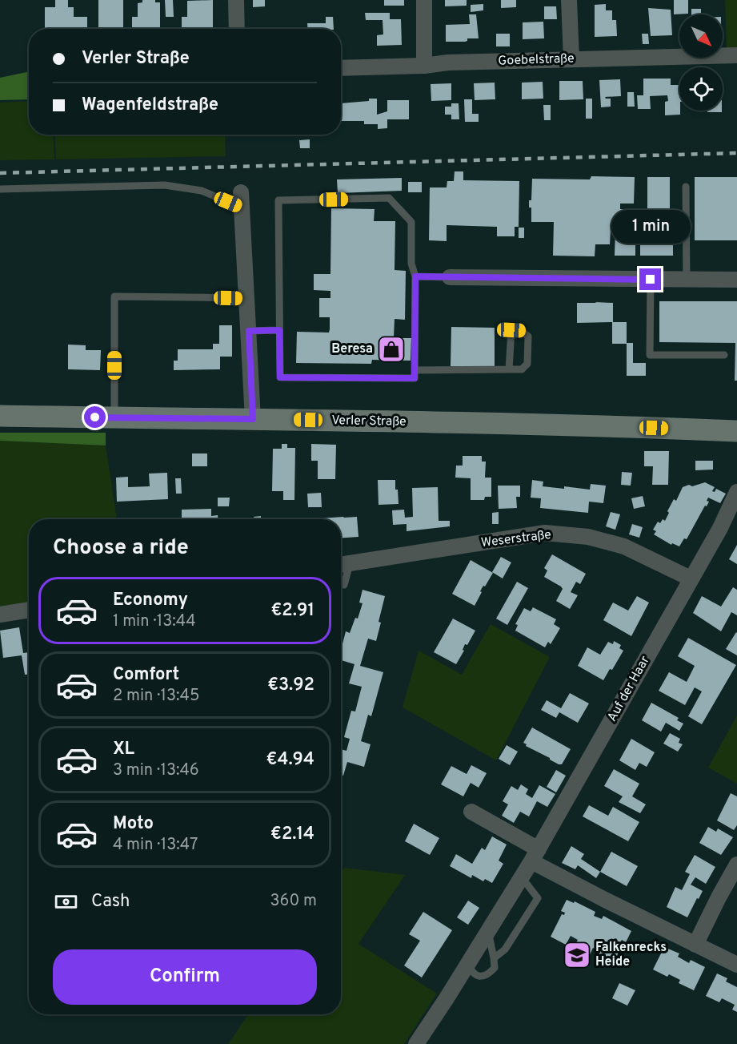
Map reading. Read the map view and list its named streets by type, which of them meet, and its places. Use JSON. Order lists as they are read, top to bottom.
{
  "streets": {
    "main road": ["Verler Straße"],
    "street": ["Goebelstraße", "Weserstraße", "Auf der Haar"]
  },
  "crossings": [
    ["Weserstraße", "Auf der Haar"]
  ],
  "places": {
    "shop": ["Beresa"],
    "school or university": ["Falkenrecks Heide"]
  },
  "north": "bottom right",
  "page": {
    "banner": ["Verler Straße", "Wagenfeldstraße"],
    "bubble": "1 min",
    "heading": "Choose a ride",
    "list": [
      {
        "name": "Economy",
        "note": "1 min · 13:44",
        "value": "€2.91"
      },
      {
        "name": "Comfort",
        "note": "2 min · 13:45",
        "value": "€3.92"
      },
      {
        "name": "XL",
        "note": "3 min · 13:46",
        "value": "€4.94"
      },
      {
        "name": "Moto",
        "note": "4 min · 13:47",
        "value": "€2.14"
      }
    ],
    "pay": ["Cash", "360 m"],
    "buttons": "Confirm"
  }
}
